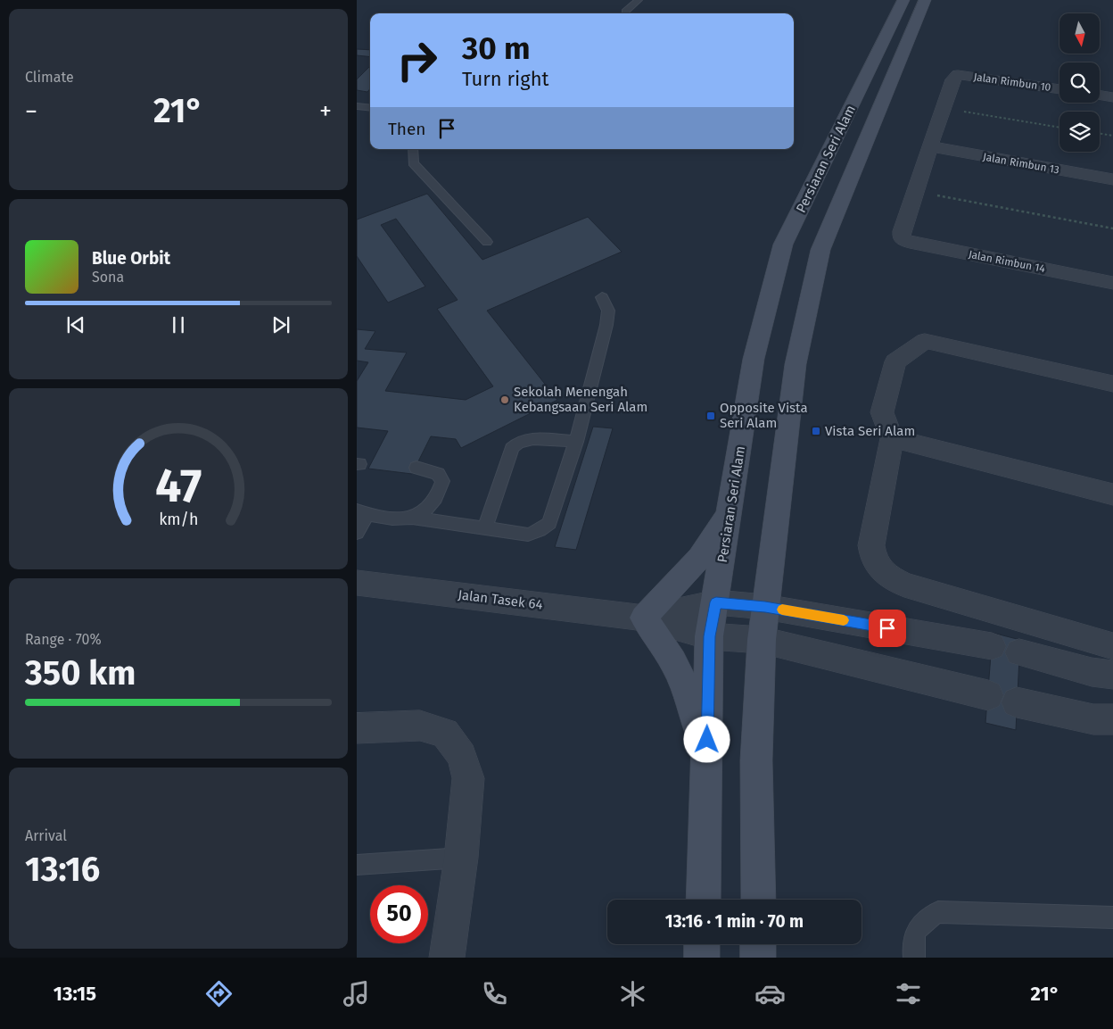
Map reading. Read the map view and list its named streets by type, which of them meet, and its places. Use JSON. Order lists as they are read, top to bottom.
{
  "streets": {
    "main road": ["Persiaran Seri Alam"],
    "street": [
      "Jalan Rimbun 10",
      "Jalan Rimbun 13",
      "Jalan Rimbun 14",
      "Jalan Tasek 64"
    ]
  },
  "places": {
    "other": ["Sekolah Menengah Kebangsaan Seri Alam"],
    "transit": ["Opposite Vista Seri Alam", "Vista Seri Alam"]
  },
  "north": "bottom",
  "page": {
    "tile": [
      "Climate",
      ["Range · 70%", "350 km"],
      ["Arrival", "13:16"]
    ],
    "turn": ["30 m", "Turn right"],
    "heat": ["−", "21°", "+"],
    "then": "Then",
    "song": ["Blue Orbit", "Sona"],
    "limit": "50",
    "trip": "13:16 · 1 min · 70 m",
    "tabs": ["13:15", "21°"],
    "gauge": ["47", "km/h"]
  }
}
